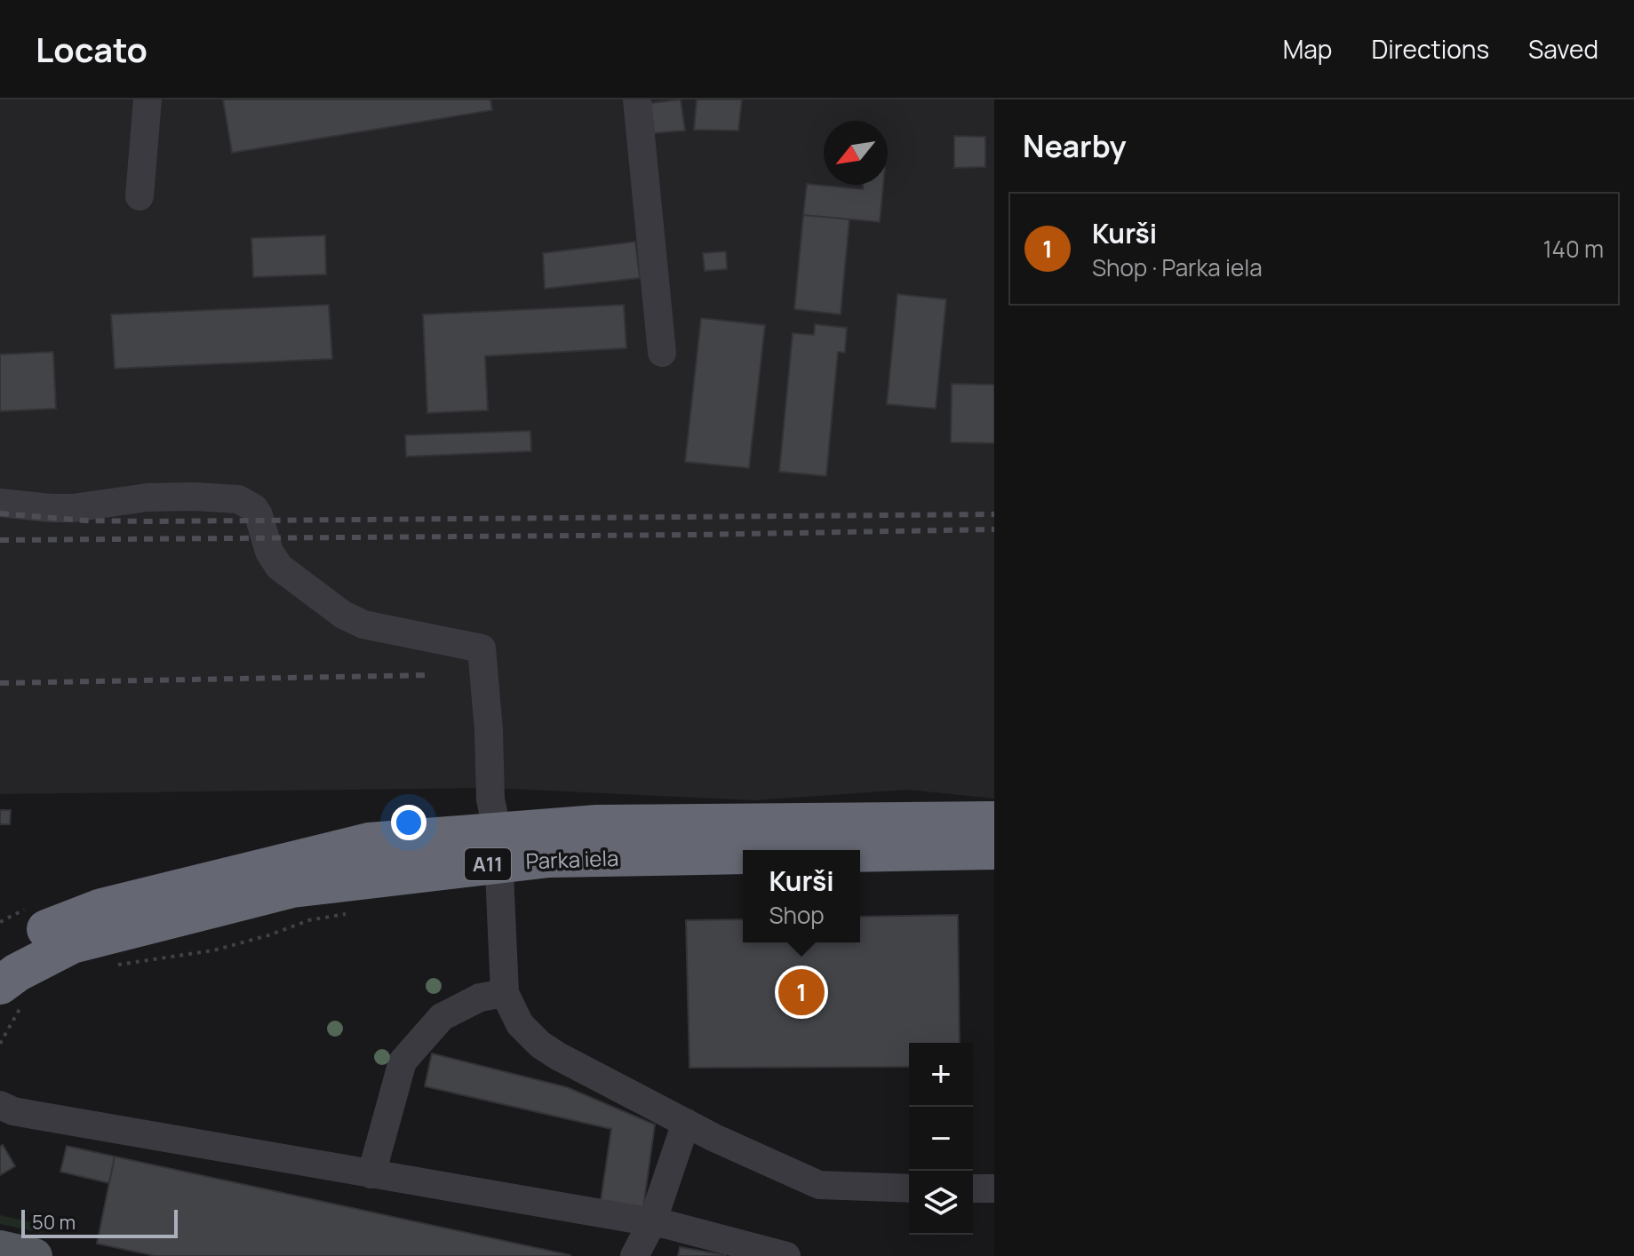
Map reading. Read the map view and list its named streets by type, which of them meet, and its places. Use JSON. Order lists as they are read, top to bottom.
{
  "streets": {
    "highway": ["Parka iela", "A11"]
  },
  "scale_bar": "50 m",
  "north": "bottom left",
  "page": {
    "header": "Locato",
    "nav": ["Map", "Directions", "Saved"],
    "heading": "Nearby",
    "list": [
      {
        "mark": "1",
        "name": "Kurši",
        "note": "Shop · Parka iela",
        "value": "140 m"
      }
    ],
    "popup": ["Kurši", "Shop"],
    "pins": "1",
    "map_buttons": ["+", "−"],
    "scale": "50 m"
  }
}
